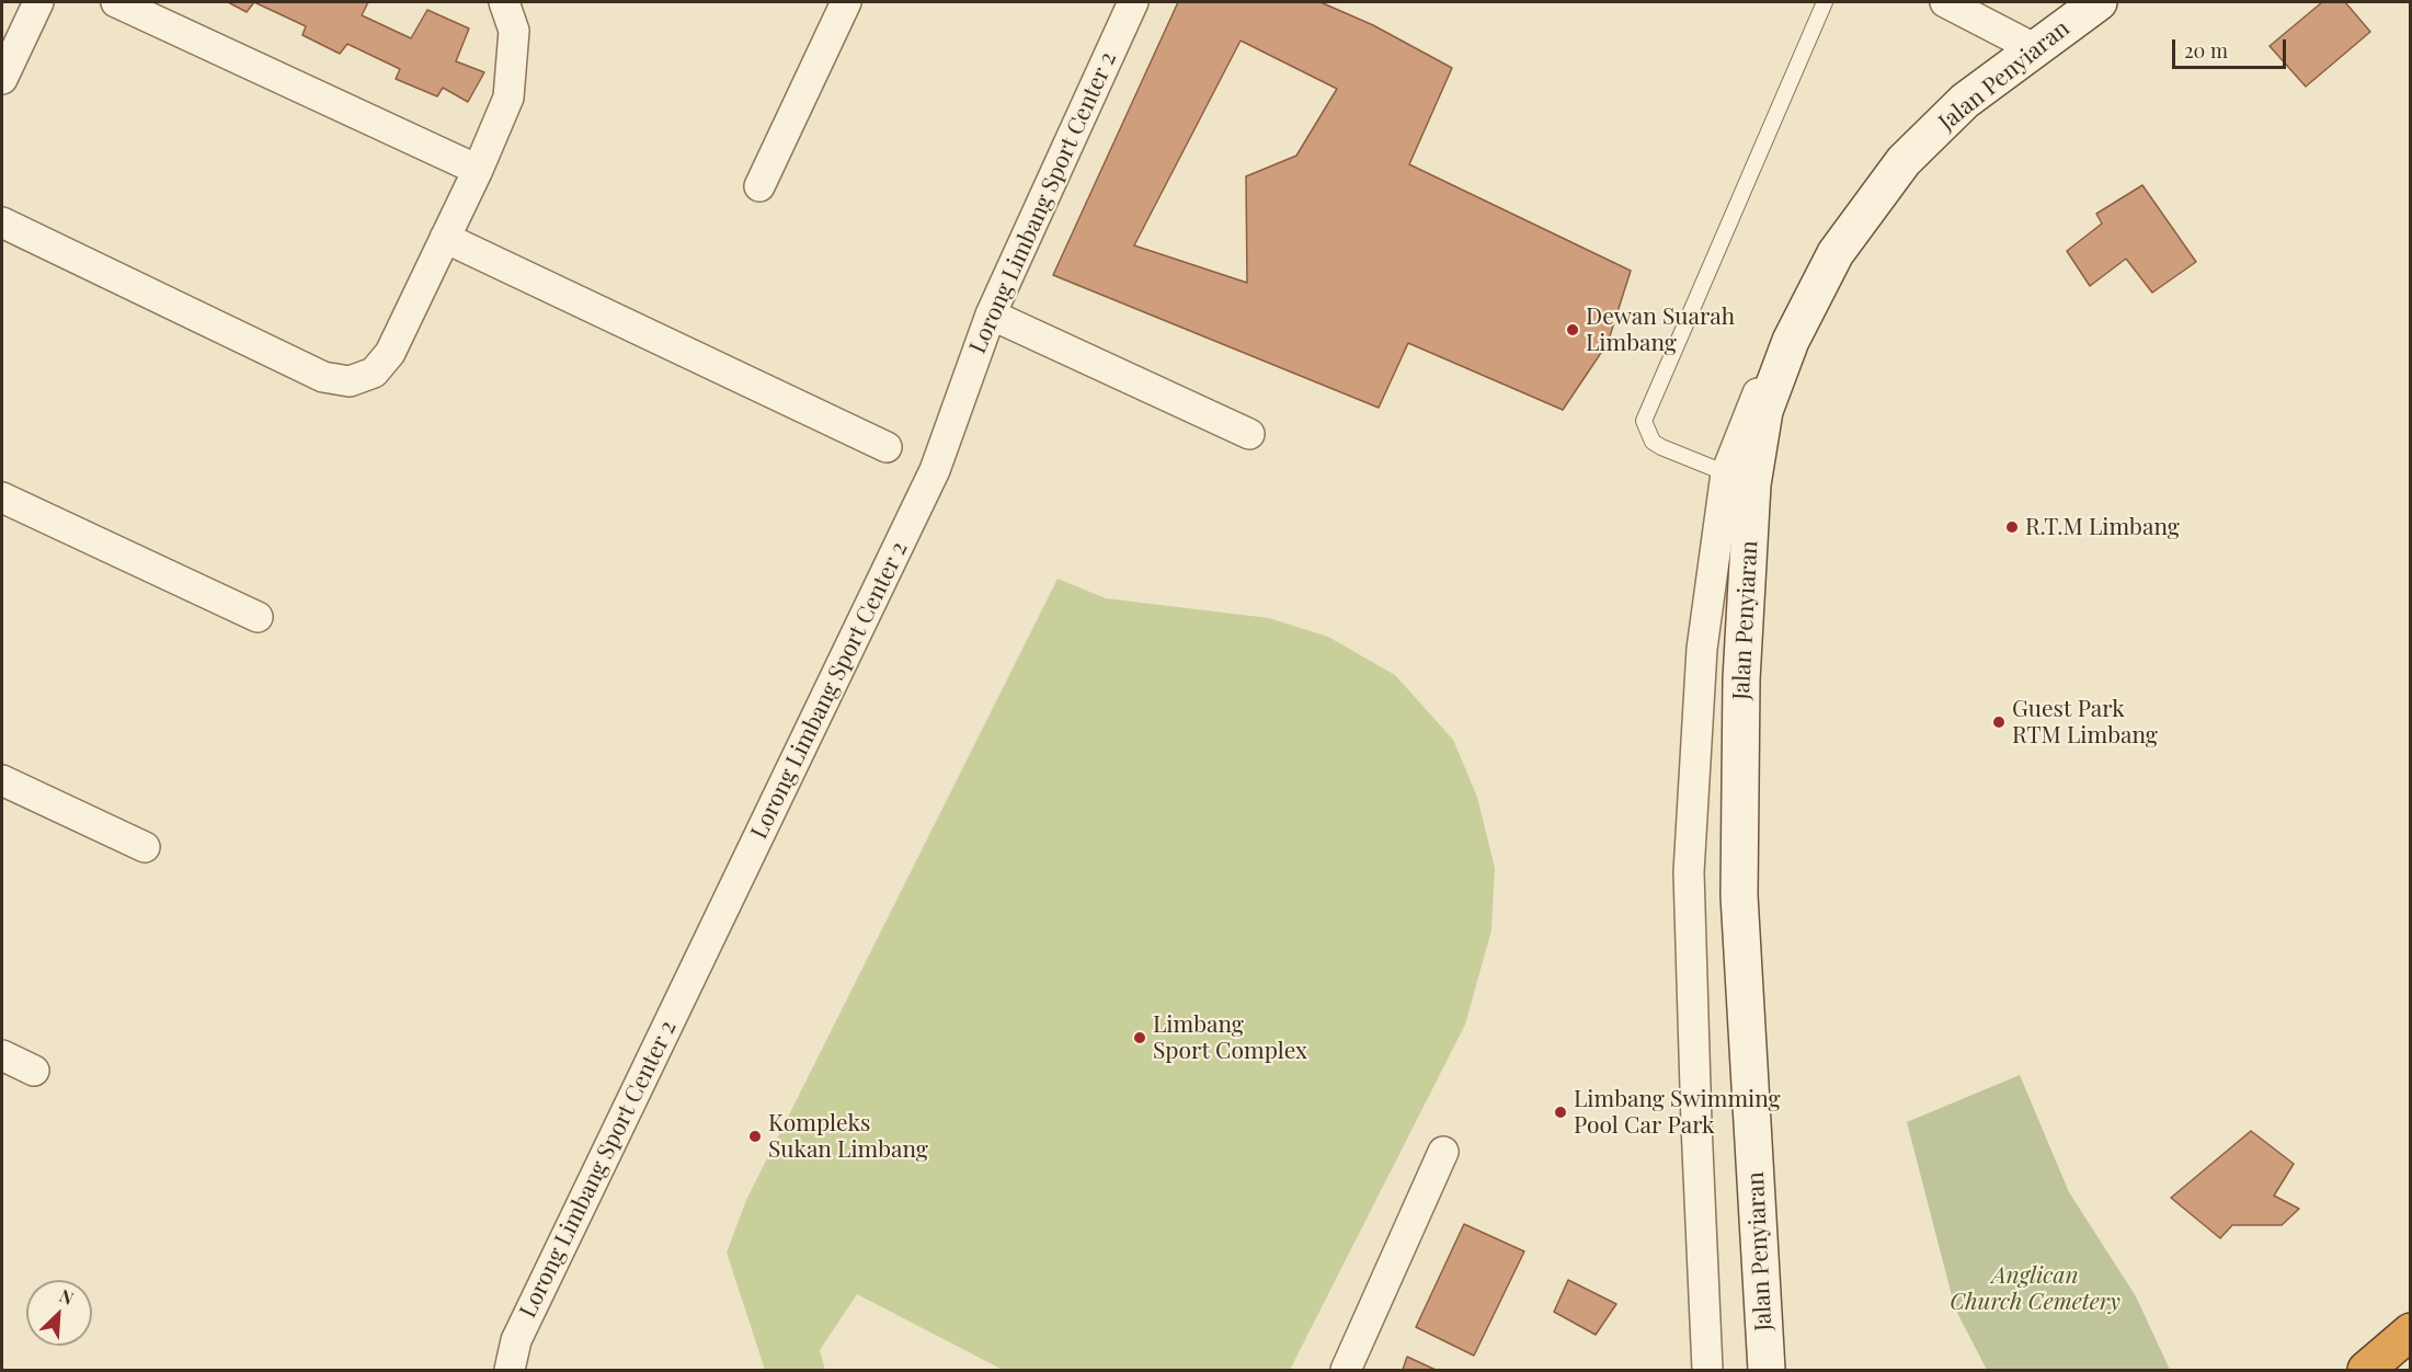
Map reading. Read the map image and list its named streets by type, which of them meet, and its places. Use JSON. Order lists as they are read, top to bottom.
{
  "streets": {
    "main road": ["Jalan Penyiaran"],
    "street": ["Lorong Limbang Sport Center 2"]
  },
  "parks": ["Anglican Church Cemetery"],
  "places": [
    "Dewan Suarah Limbang",
    "R.T.M Limbang",
    "Guest Park RTM Limbang",
    "Limbang Sport Complex",
    "Limbang Swimming Pool Car Park",
    "Kompleks Sukan Limbang"
  ],
  "scale_bar": "20 m",
  "north": "top right"
}
